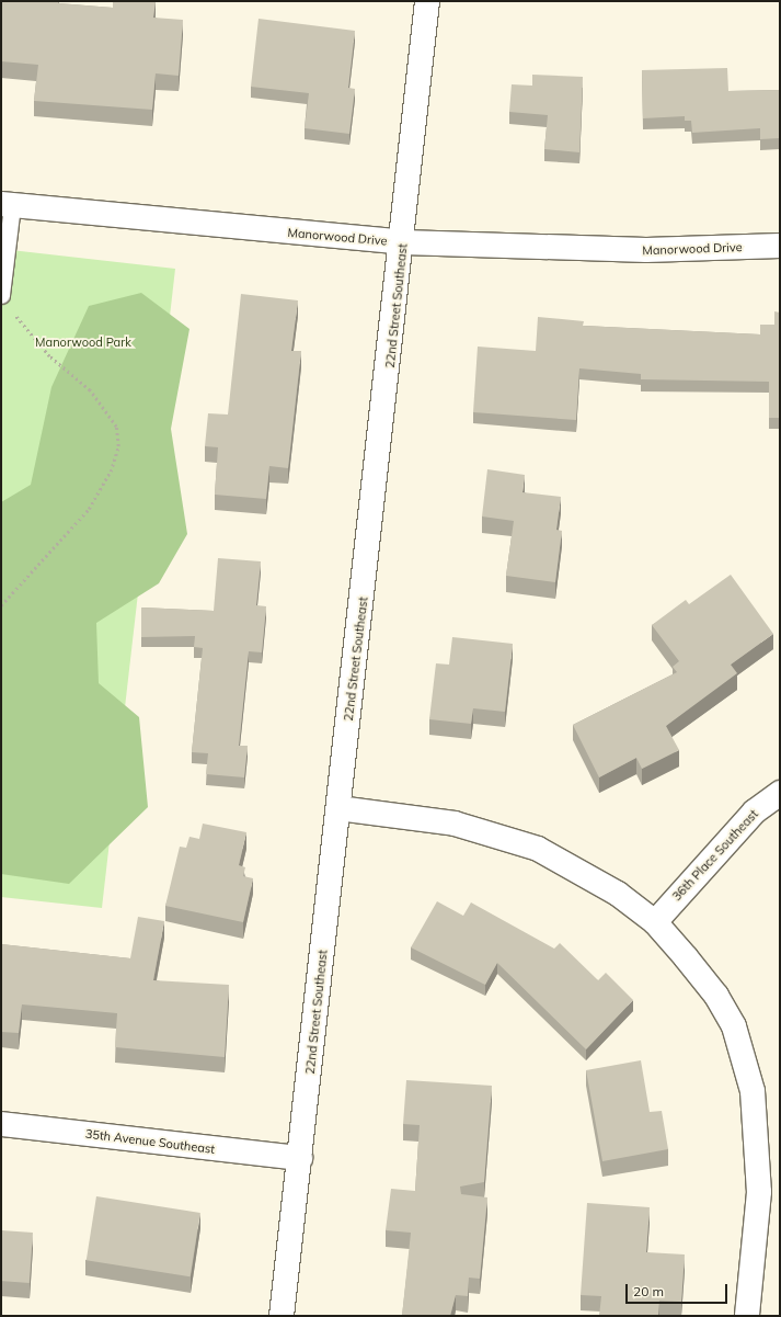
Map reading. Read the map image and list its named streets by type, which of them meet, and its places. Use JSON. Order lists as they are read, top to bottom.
{
  "streets": {
    "street": [
      "Manorwood Drive",
      "22nd Street Southeast",
      "36th Place Southeast",
      "35th Avenue Southeast"
    ]
  },
  "crossings": [
    ["Manorwood Drive", "22nd Street Southeast"],
    ["22nd Street Southeast", "35th Avenue Southeast"]
  ],
  "parks": ["Manorwood Park"],
  "scale_bar": "20 m"
}
